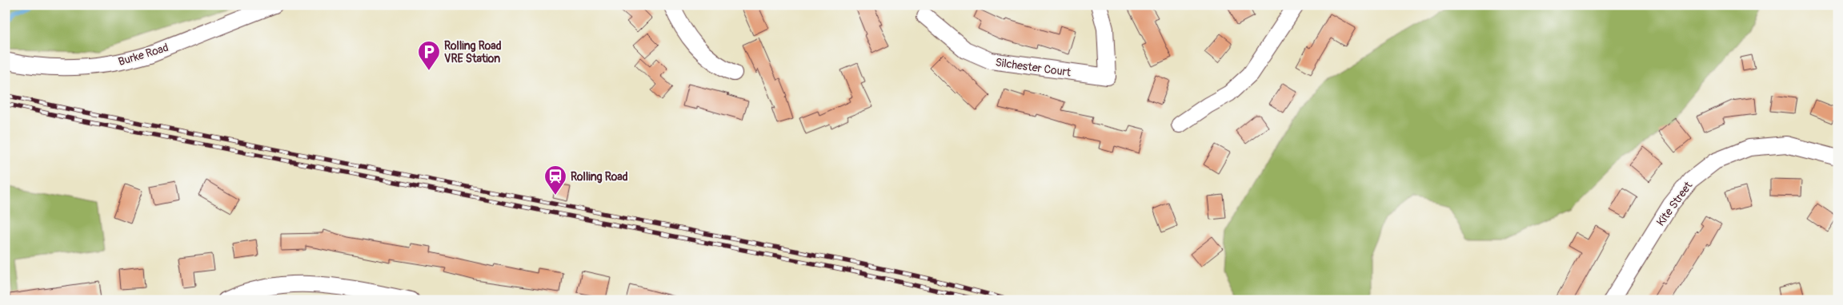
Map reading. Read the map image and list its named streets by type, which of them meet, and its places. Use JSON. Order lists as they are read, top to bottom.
{
  "streets": {
    "street": ["Burke Road", "Silchester Court", "Kite Street"]
  },
  "places": {
    "parking": ["Rolling Road VRE Station"],
    "station": ["Rolling Road"]
  }
}
